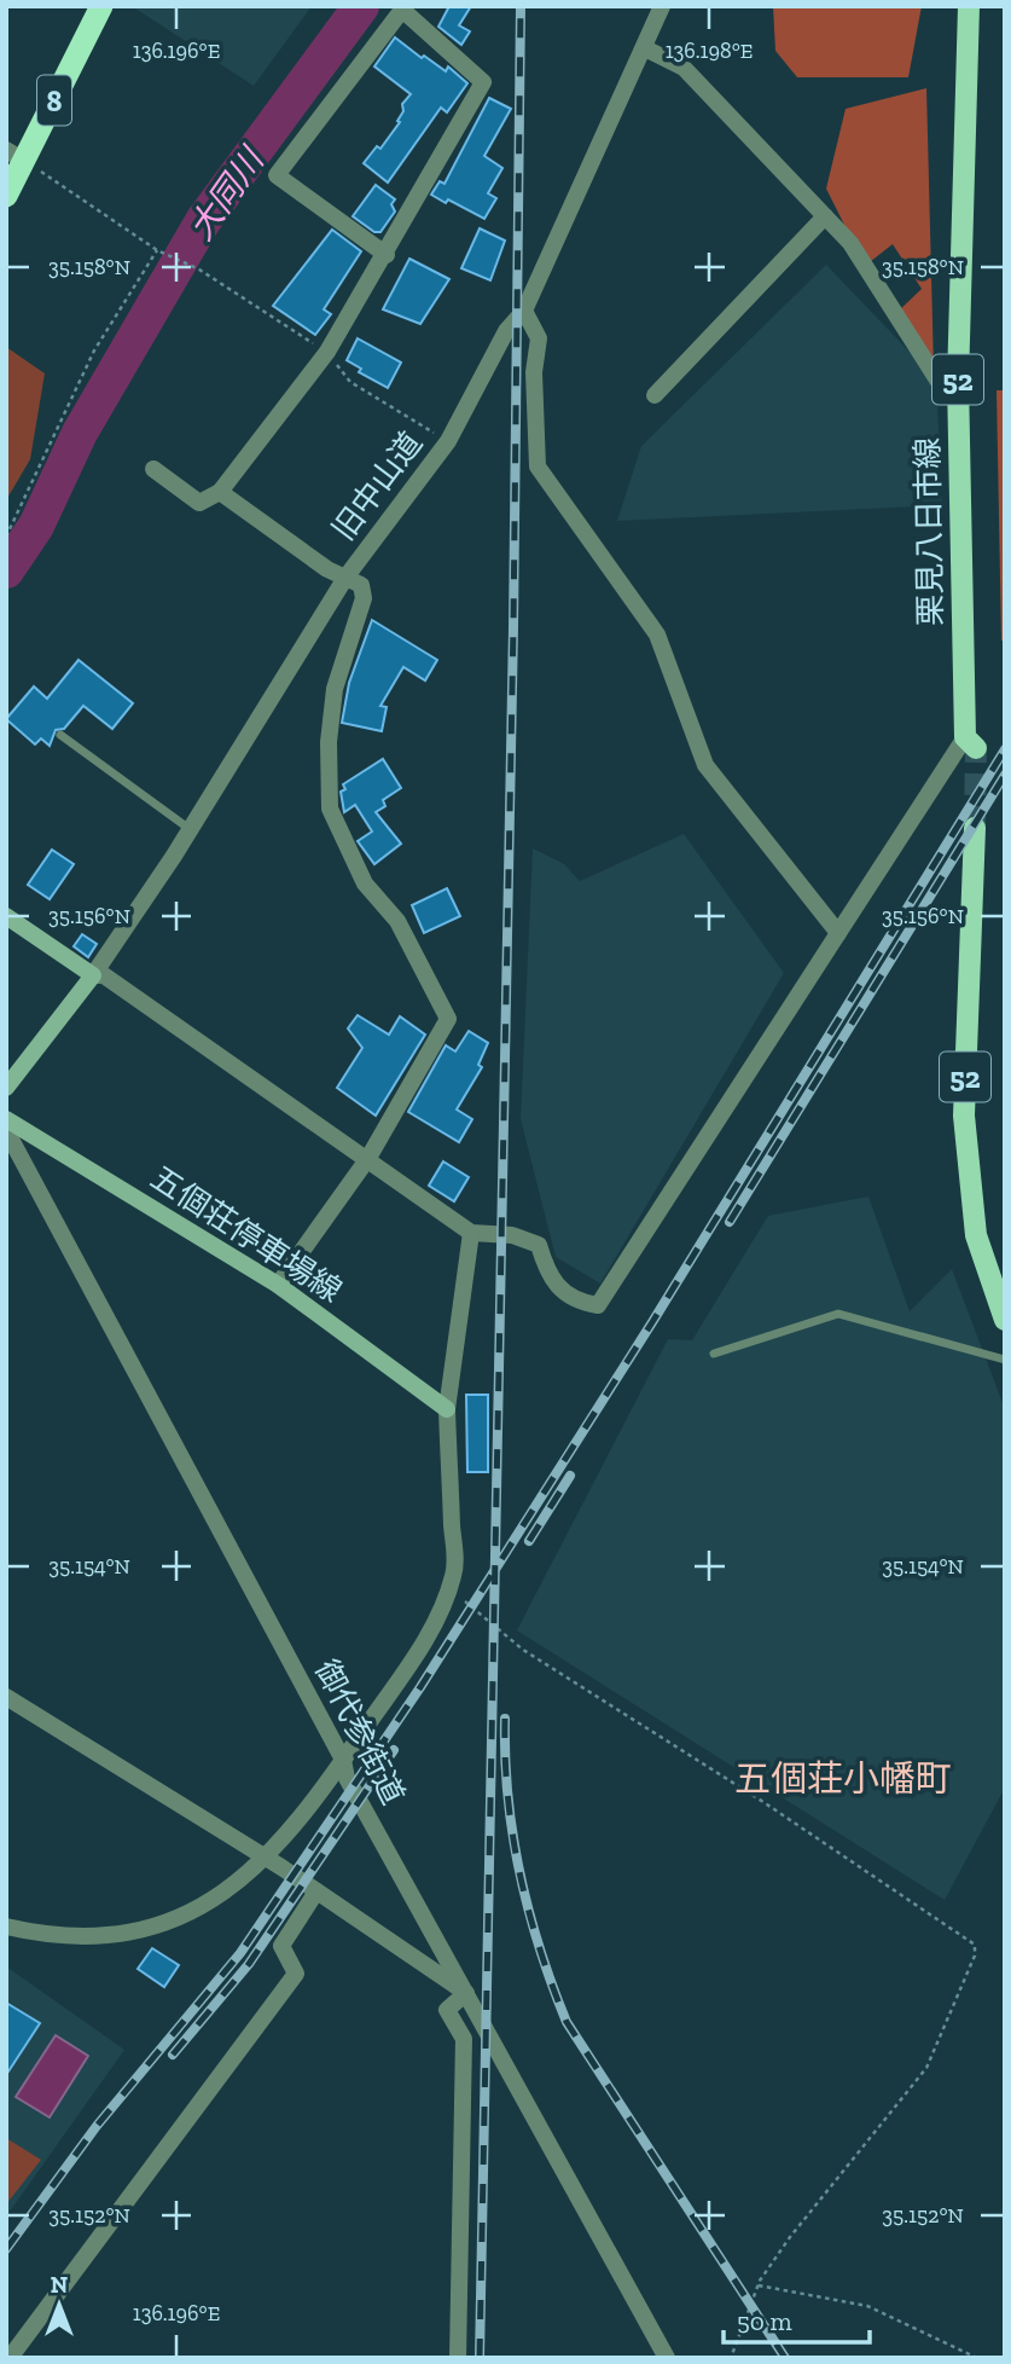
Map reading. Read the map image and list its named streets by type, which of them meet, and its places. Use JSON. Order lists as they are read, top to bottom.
{
  "streets": {
    "highway": ["8"],
    "main road": ["52", "栗見八日市線", "五個荘停車場線"],
    "street": ["旧中山道", "御代参街道"]
  },
  "districts": ["五個荘小幡町"],
  "water": ["大同川"],
  "scale_bar": "50 m",
  "north": "top",
  "coordinates": [
    "136.196°E",
    "136.198°E",
    "35.158°N",
    "35.156°N",
    "35.154°N",
    "35.152°N"
  ]
}
